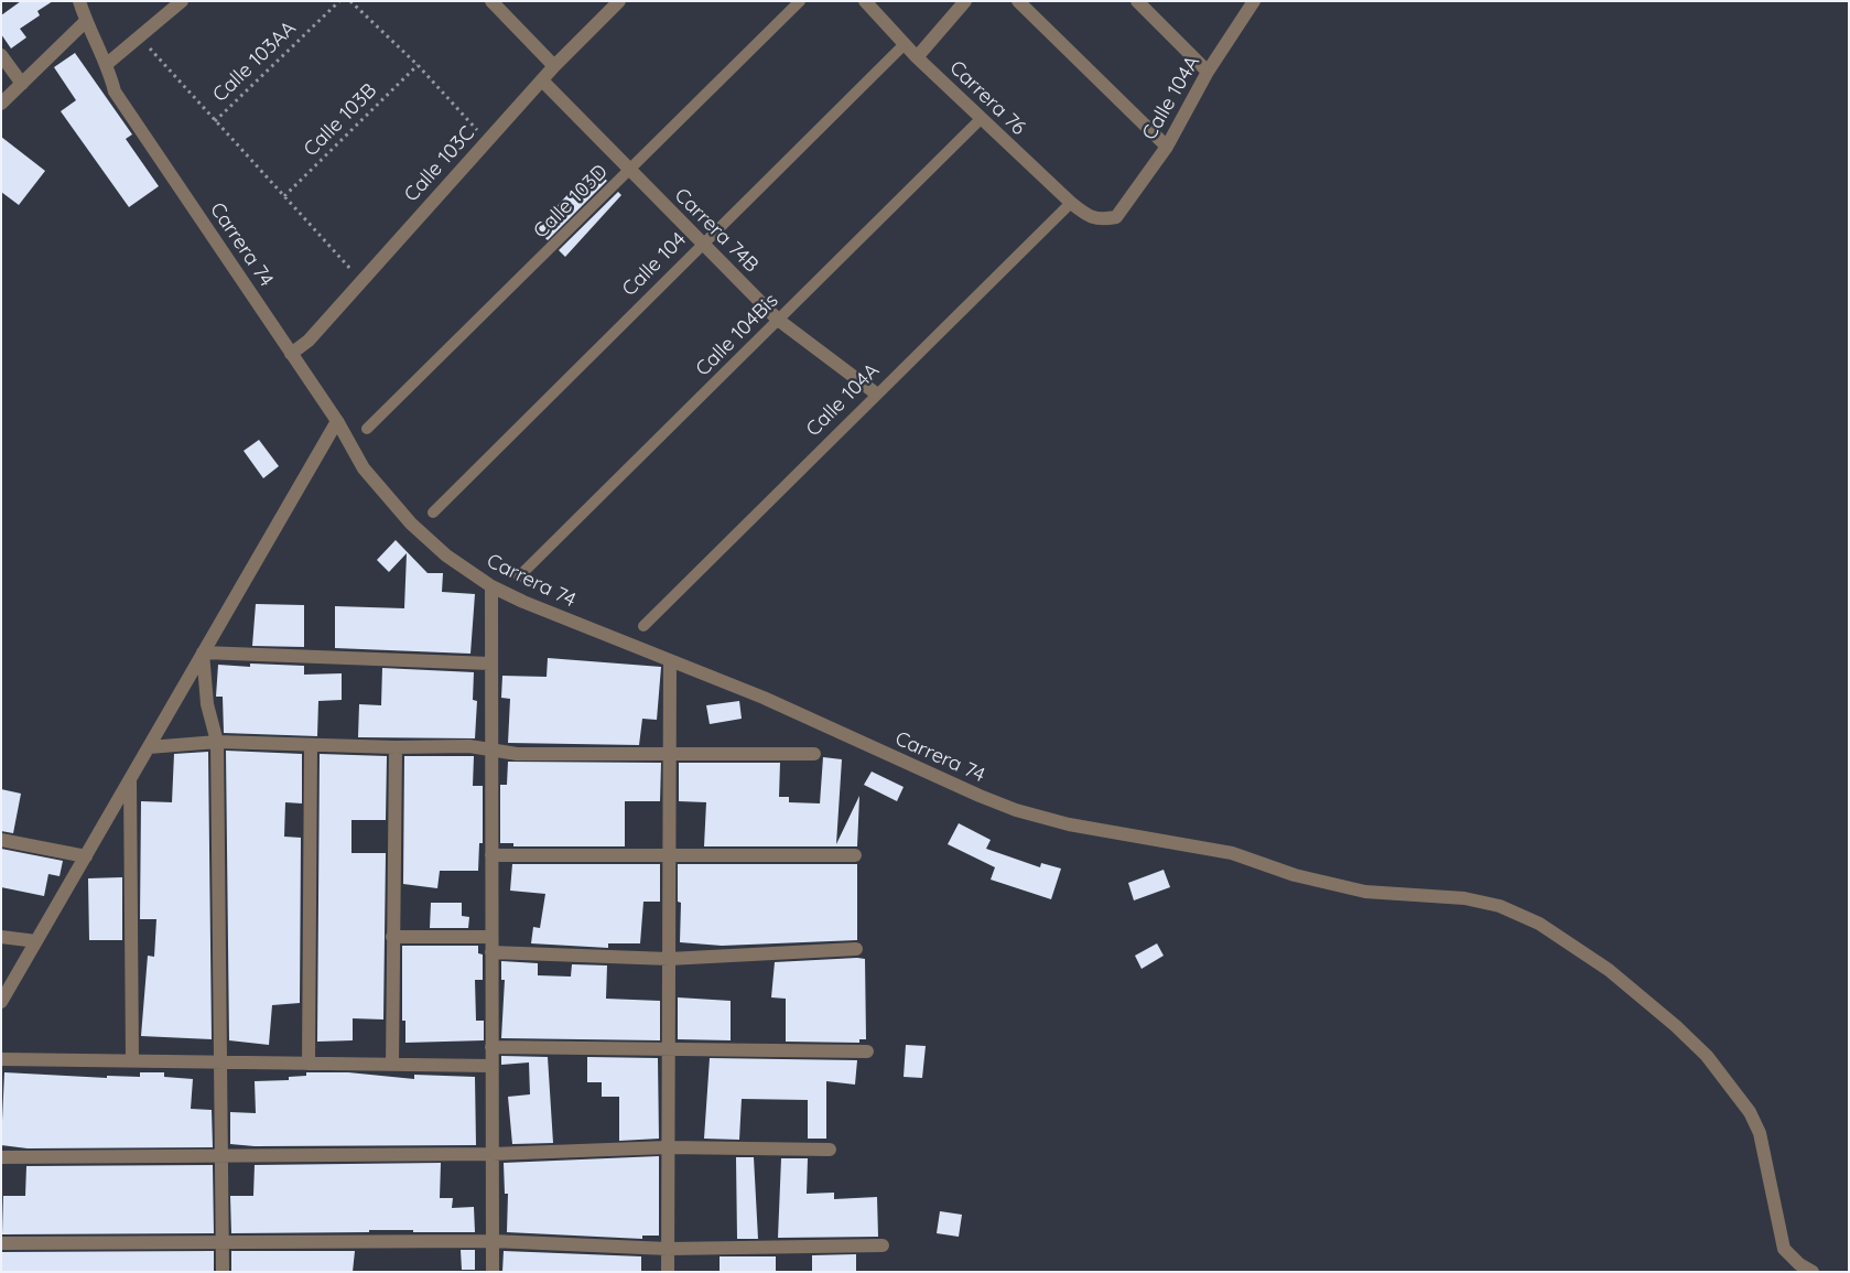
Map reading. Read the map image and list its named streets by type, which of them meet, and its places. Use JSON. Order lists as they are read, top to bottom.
{
  "streets": {
    "street": [
      "Carrera 76",
      "Calle 104A",
      "Calle 103C",
      "Calle 103D",
      "Carrera 74B",
      "Carrera 74",
      "Calle 104",
      "Calle 104Bis"
    ],
    "path": ["Calle 103AA", "Calle 103B"]
  },
  "crossings": [
    ["Carrera 76", "Calle 104A"],
    ["Carrera 76", "Calle 104"],
    ["Carrera 76", "Calle 104Bis"],
    ["Calle 104A", "Carrera 74B"],
    ["Calle 103C", "Carrera 74B"],
    ["Calle 103C", "Carrera 74"],
    ["Calle 103D", "Carrera 74B"],
    ["Carrera 74B", "Calle 104"],
    ["Carrera 74B", "Calle 104Bis"]
  ]
}
